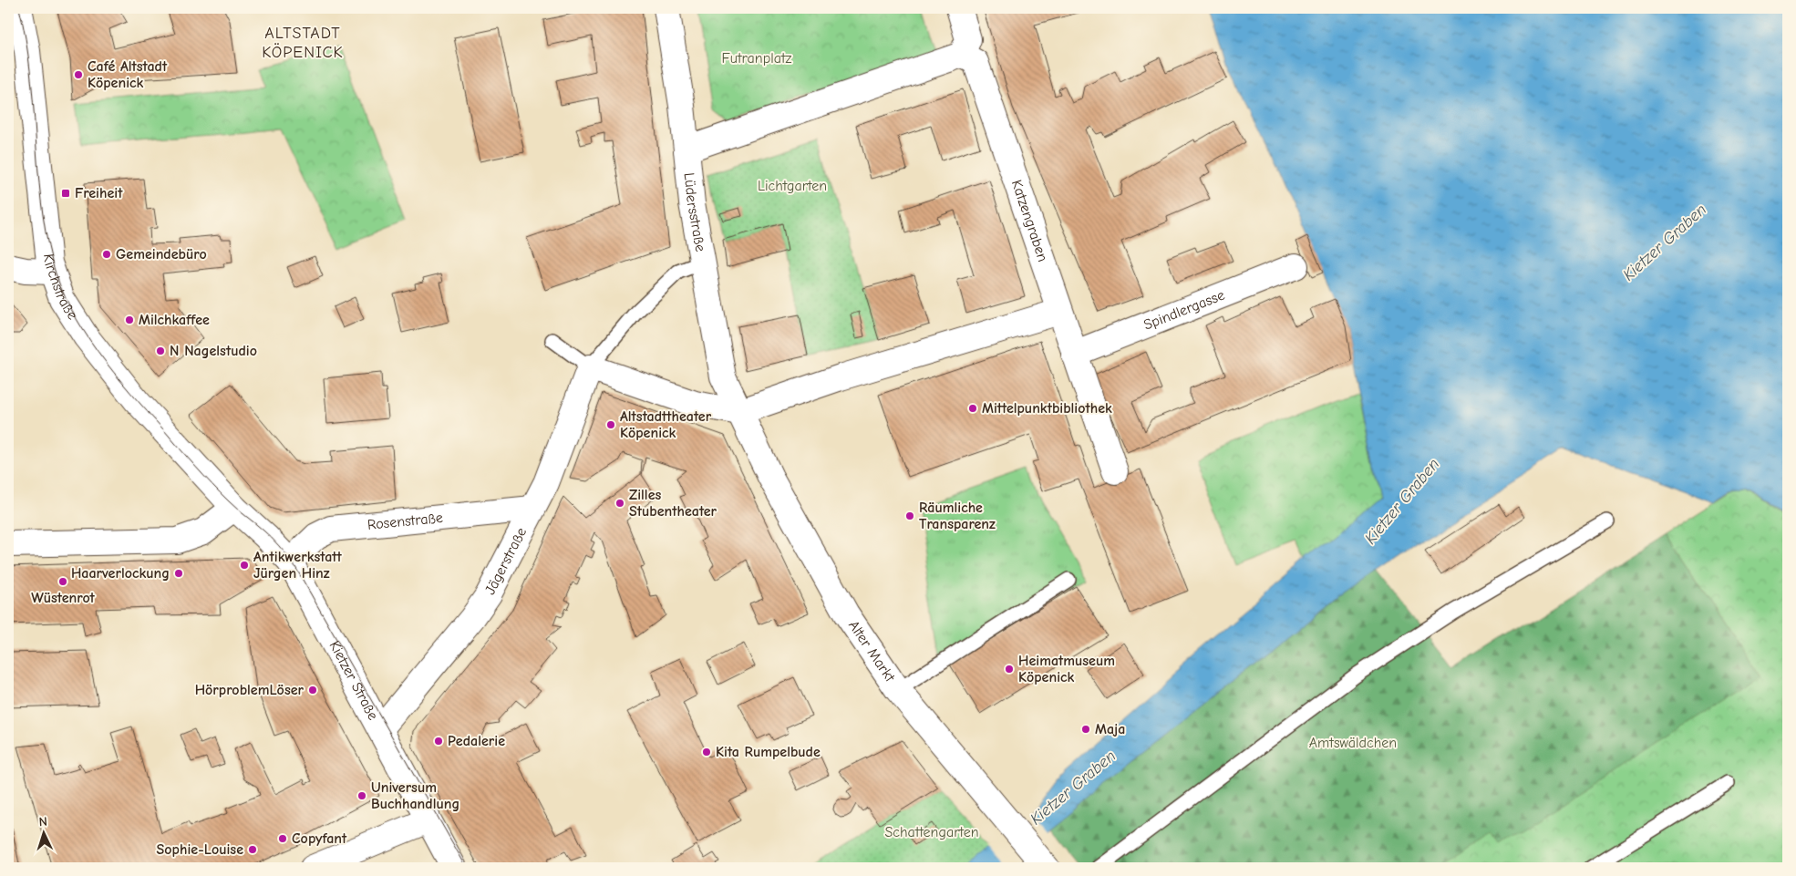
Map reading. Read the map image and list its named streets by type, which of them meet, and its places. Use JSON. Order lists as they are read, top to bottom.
{
  "streets": {
    "street": [
      "Lüdersstraße",
      "Katzengraben",
      "Kirchstraße",
      "Spindlergasse",
      "Rosenstraße",
      "Jägerstraße",
      "Alter Markt",
      "Kietzer Straße"
    ]
  },
  "crossings": [
    ["Lüdersstraße", "Alter Markt"],
    ["Katzengraben", "Spindlergasse"],
    ["Kirchstraße", "Kietzer Straße"],
    ["Rosenstraße", "Jägerstraße"],
    ["Rosenstraße", "Kietzer Straße"],
    ["Jägerstraße", "Kietzer Straße"]
  ],
  "districts": ["ALTSTADT KÖPENICK"],
  "water": ["Kietzer Graben"],
  "parks": [
    "Futranplatz",
    "Lichtgarten",
    "Amtswäldchen",
    "Schattengarten"
  ],
  "places": {
    "other": [
      "Café Altstadt Köpenick",
      "Gemeindebüro",
      "Milchkaffee",
      "N Nagelstudio",
      "Mittelpunktbibliothek",
      "Altstadttheater Köpenick",
      "Zilles Stubentheater",
      "Räumliche Transparenz",
      "Antikwerkstatt Jürgen Hinz",
      "Haarverlockung",
      "Wüstenrot",
      "Heimatmuseum Köpenick",
      "HörproblemLöser",
      "Maja",
      "Pedalerie",
      "Kita Rumpelbude",
      "Universum Buchhandlung",
      "Copyfant",
      "Sophie-Louise"
    ],
    "transit": ["Freiheit"]
  },
  "north": "top"
}
